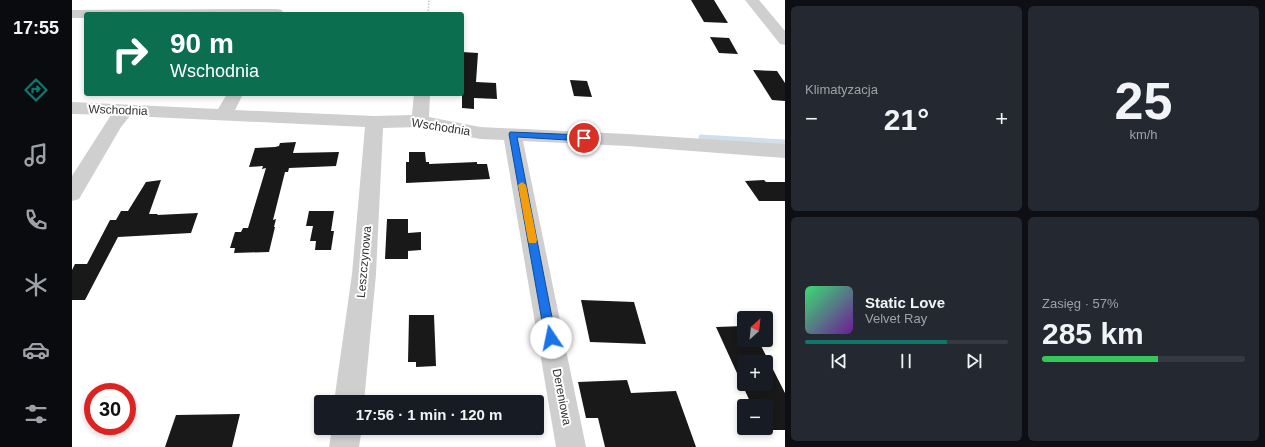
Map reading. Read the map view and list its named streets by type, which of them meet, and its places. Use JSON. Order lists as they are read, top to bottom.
{
  "streets": {
    "street": ["Wschodnia", "Leszczynowa", "Dereniowa"]
  },
  "crossings": [
    ["Wschodnia", "Leszczynowa"],
    ["Wschodnia", "Dereniowa"]
  ],
  "north": "top right",
  "page": {
    "tabs": "17:55",
    "tile": [
      "Klimatyzacja",
      ["25", "km/h"],
      ["Zasięg · 57%", "285 km"]
    ],
    "turn": ["90 m", "Wschodnia"],
    "heat": ["−", "21°", "+"],
    "song": ["Static Love", "Velvet Ray"],
    "map_buttons": ["+", "−"],
    "limit": "30",
    "trip": "17:56 · 1 min · 120 m"
  }
}
